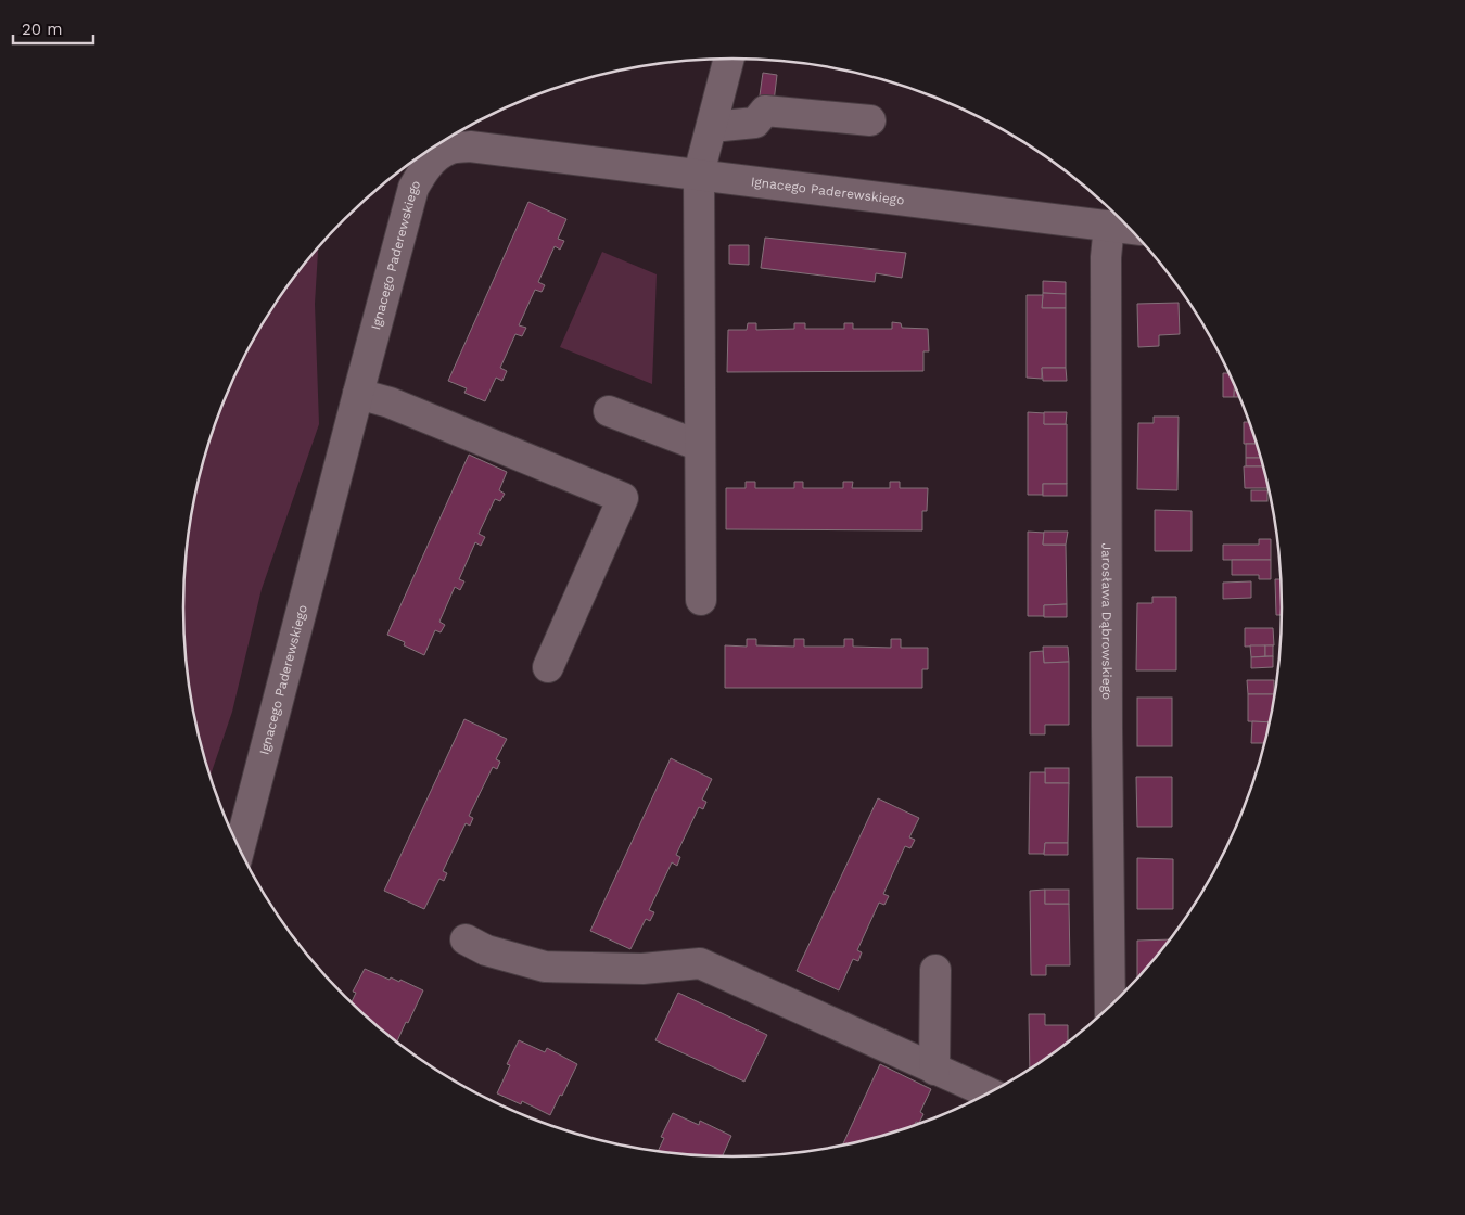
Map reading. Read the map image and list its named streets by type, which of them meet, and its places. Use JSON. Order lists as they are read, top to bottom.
{
  "streets": {
    "street": ["Ignacego Paderewskiego", "Jarosława Dąbrowskiego"]
  },
  "crossings": [
    ["Ignacego Paderewskiego", "Jarosława Dąbrowskiego"]
  ],
  "scale_bar": "20 m"
}
